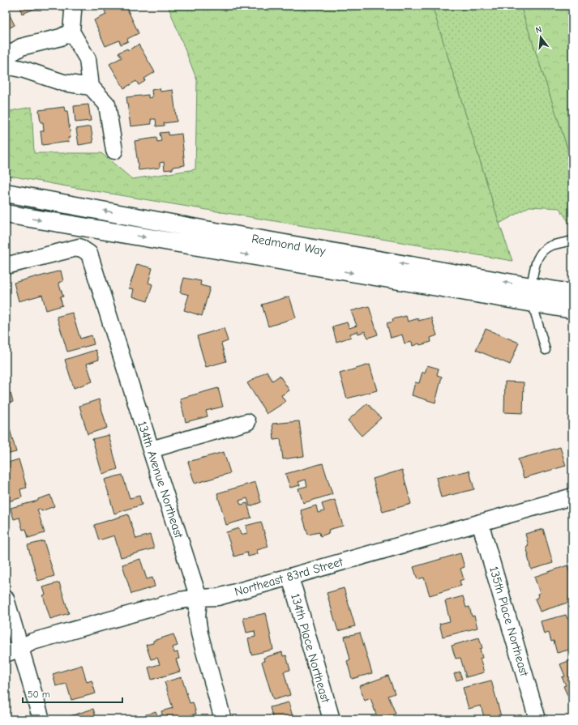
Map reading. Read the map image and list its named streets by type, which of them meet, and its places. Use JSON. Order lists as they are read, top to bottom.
{
  "streets": {
    "main road": ["Redmond Way"],
    "street": [
      "134th Avenue Northeast",
      "Northeast 83rd Street",
      "135th Place Northeast",
      "134th Place Northeast"
    ]
  },
  "crossings": [
    ["134th Avenue Northeast", "Northeast 83rd Street"],
    ["Northeast 83rd Street", "135th Place Northeast"],
    ["Northeast 83rd Street", "134th Place Northeast"]
  ],
  "scale_bar": "50 m",
  "north": "top"
}
